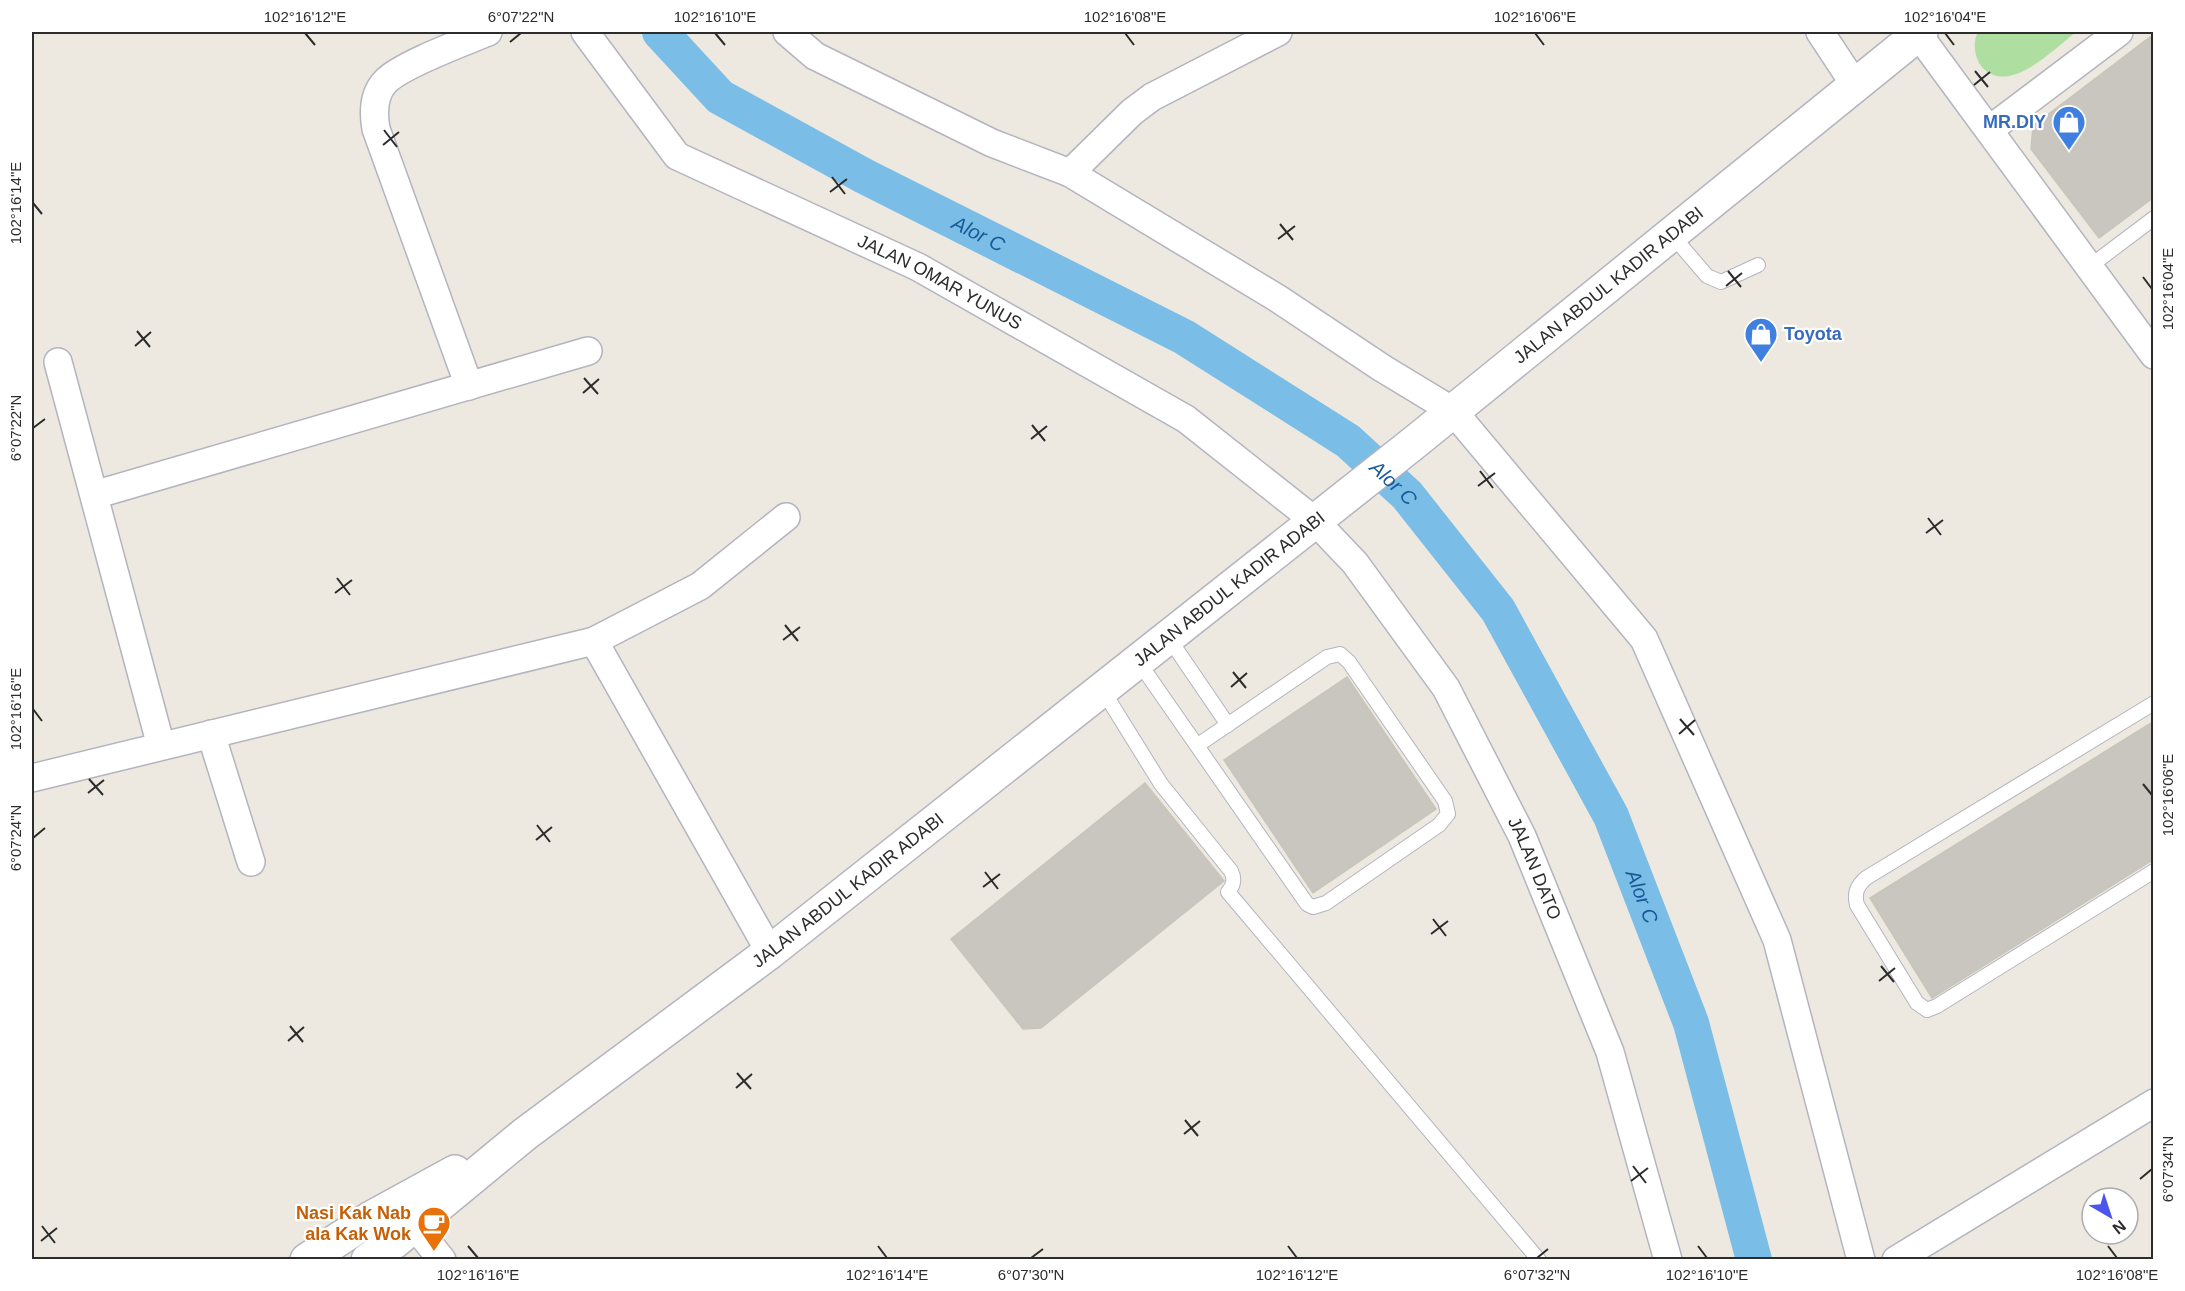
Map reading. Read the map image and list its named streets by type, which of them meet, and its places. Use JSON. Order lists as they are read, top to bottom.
{
  "streets": {
    "main road": ["JALAN ABDUL KADIR ADABI"],
    "street": ["JALAN OMAR YUNUS", "JALAN DATO"]
  },
  "crossings": [
    ["JALAN OMAR YUNUS", "JALAN ABDUL KADIR ADABI"],
    ["JALAN OMAR YUNUS", "JALAN DATO"],
    ["JALAN ABDUL KADIR ADABI", "JALAN DATO"]
  ],
  "water": ["Alor C"],
  "places": {
    "shop": ["MR.DIY", "Toyota"],
    "cafe": ["Nasi Kak Nab ala Kak Wok"]
  },
  "north": "bottom right",
  "coordinates": [
    "102°16'12\"E",
    "6°07'22\"N",
    "102°16'10\"E",
    "102°16'08\"E",
    "102°16'06\"E",
    "102°16'04\"E",
    "102°16'14\"E",
    "102°16'16\"E",
    "6°07'24\"N",
    "6°07'34\"N",
    "6°07'30\"N",
    "6°07'32\"N"
  ]
}
